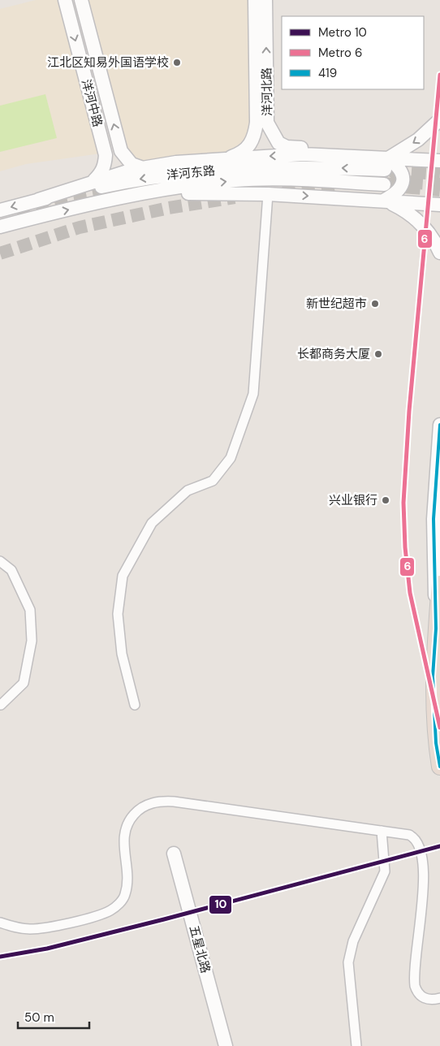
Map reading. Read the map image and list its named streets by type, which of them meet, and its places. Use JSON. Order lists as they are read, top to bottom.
{
  "streets": {
    "street": [
      "洋河北路",
      "洋河中路",
      "洋河东路",
      "五星北路"
    ]
  },
  "places": [
    "江北区知易外国语学校",
    "新世纪超市",
    "长都商务大厦",
    "兴业银行"
  ],
  "lines": ["metro line 6", "transit line 419", "metro line 10"],
  "legend": ["Metro 10", "Metro 6", "419"],
  "scale_bar": "50 m"
}
